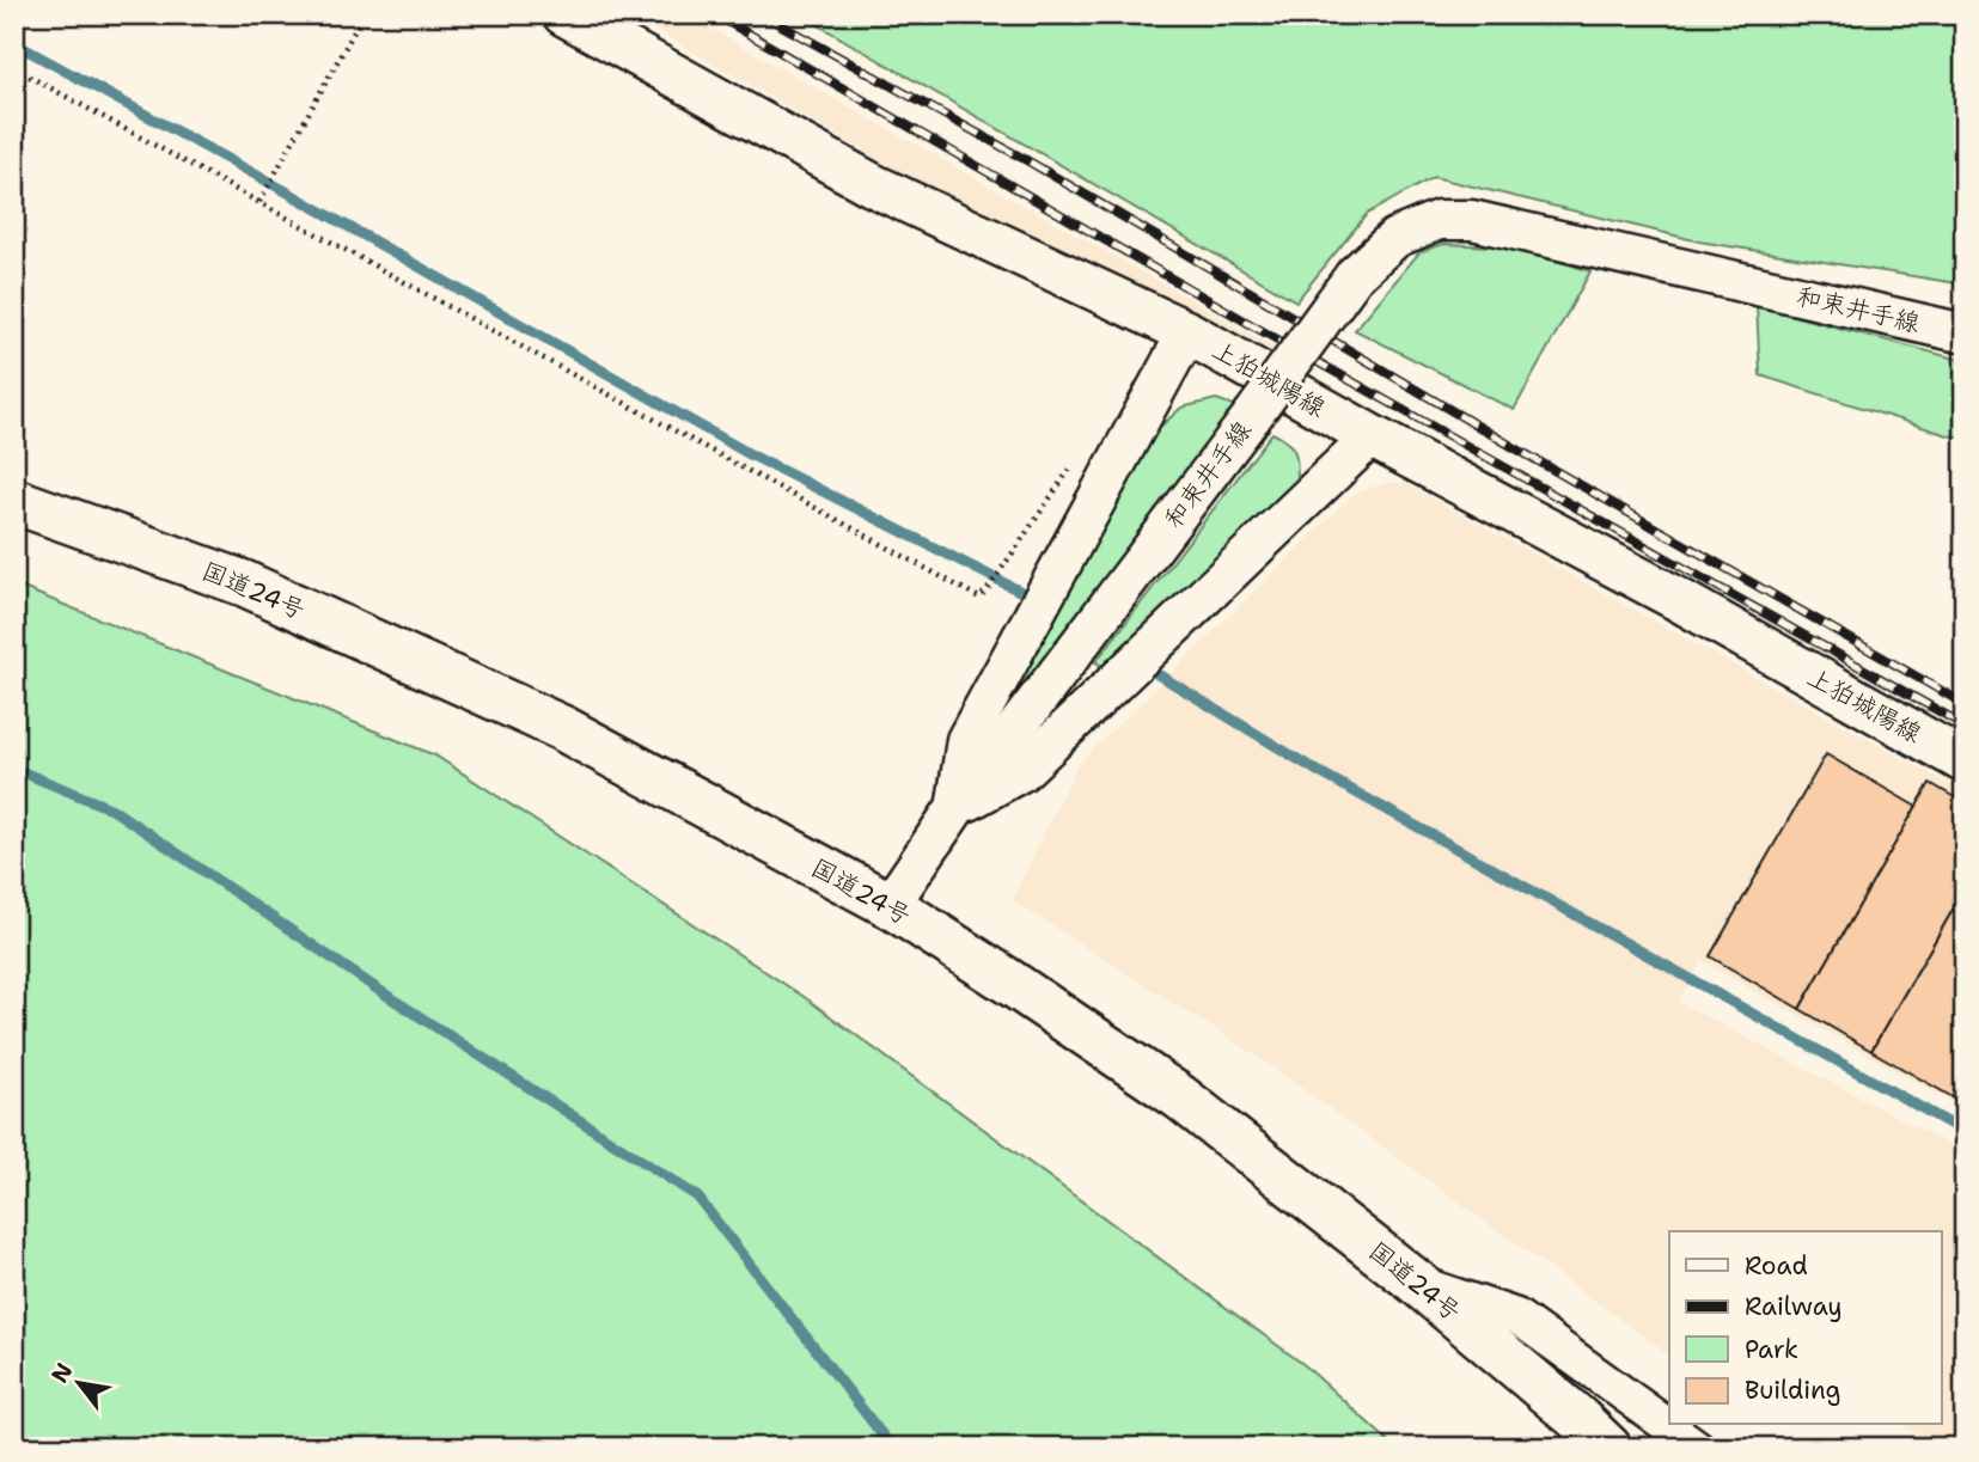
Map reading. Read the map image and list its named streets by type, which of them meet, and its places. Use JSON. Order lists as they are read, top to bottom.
{
  "streets": {
    "highway": ["国道24号"],
    "main road": ["和束井手線", "上狛城陽線"]
  },
  "crossings": [
    ["和束井手線", "国道24号"]
  ],
  "legend": [
    "Road",
    "Railway",
    "Park",
    "Building"
  ],
  "north": "top left"
}
